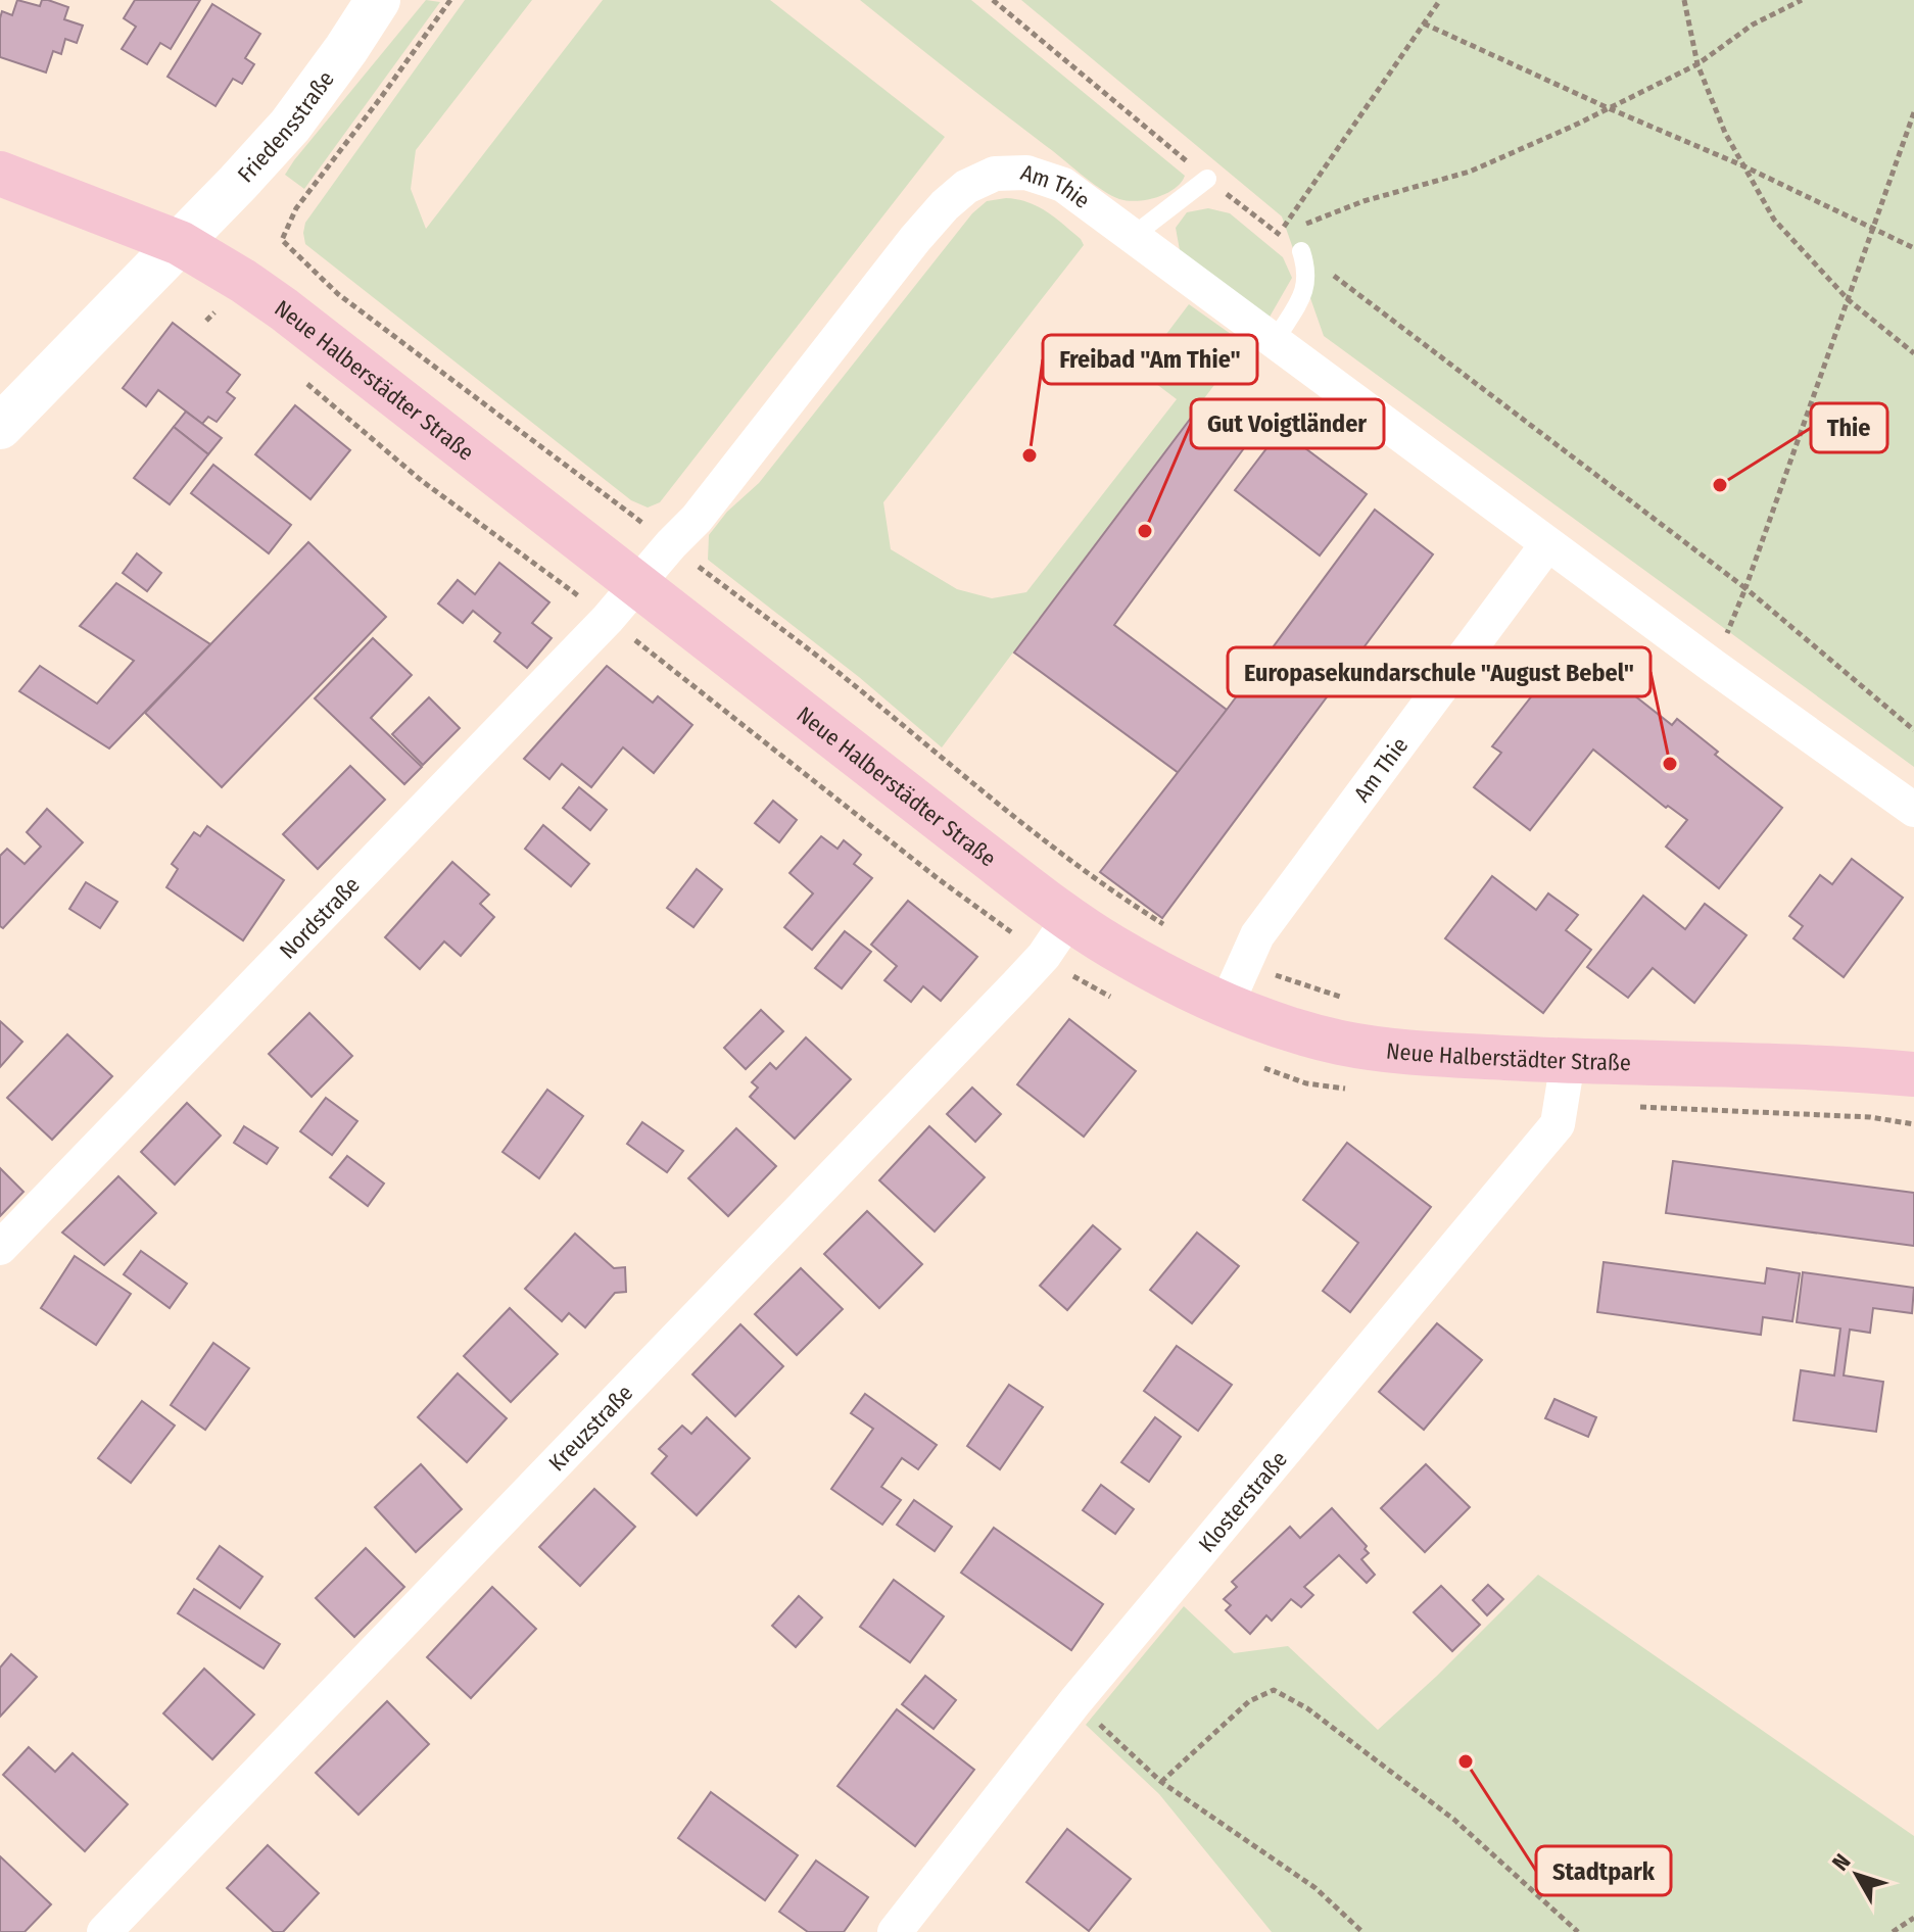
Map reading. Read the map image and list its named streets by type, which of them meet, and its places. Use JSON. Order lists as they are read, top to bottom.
{
  "streets": {
    "main road": ["Neue Halberstädter Straße"],
    "street": [
      "Friedensstraße",
      "Am Thie",
      "Nordstraße",
      "Kreuzstraße",
      "Klosterstraße"
    ]
  },
  "crossings": [
    ["Friedensstraße", "Neue Halberstädter Straße"],
    ["Am Thie", "Neue Halberstädter Straße"],
    ["Am Thie", "Nordstraße"],
    ["Neue Halberstädter Straße", "Nordstraße"],
    ["Neue Halberstädter Straße", "Kreuzstraße"],
    ["Neue Halberstädter Straße", "Klosterstraße"]
  ],
  "places": [
    "Freibad \"Am Thie\"",
    "Thie",
    "Gut Voigtländer",
    "Europasekundarschule \"August Bebel\"",
    "Stadtpark"
  ],
  "north": "top left"
}
